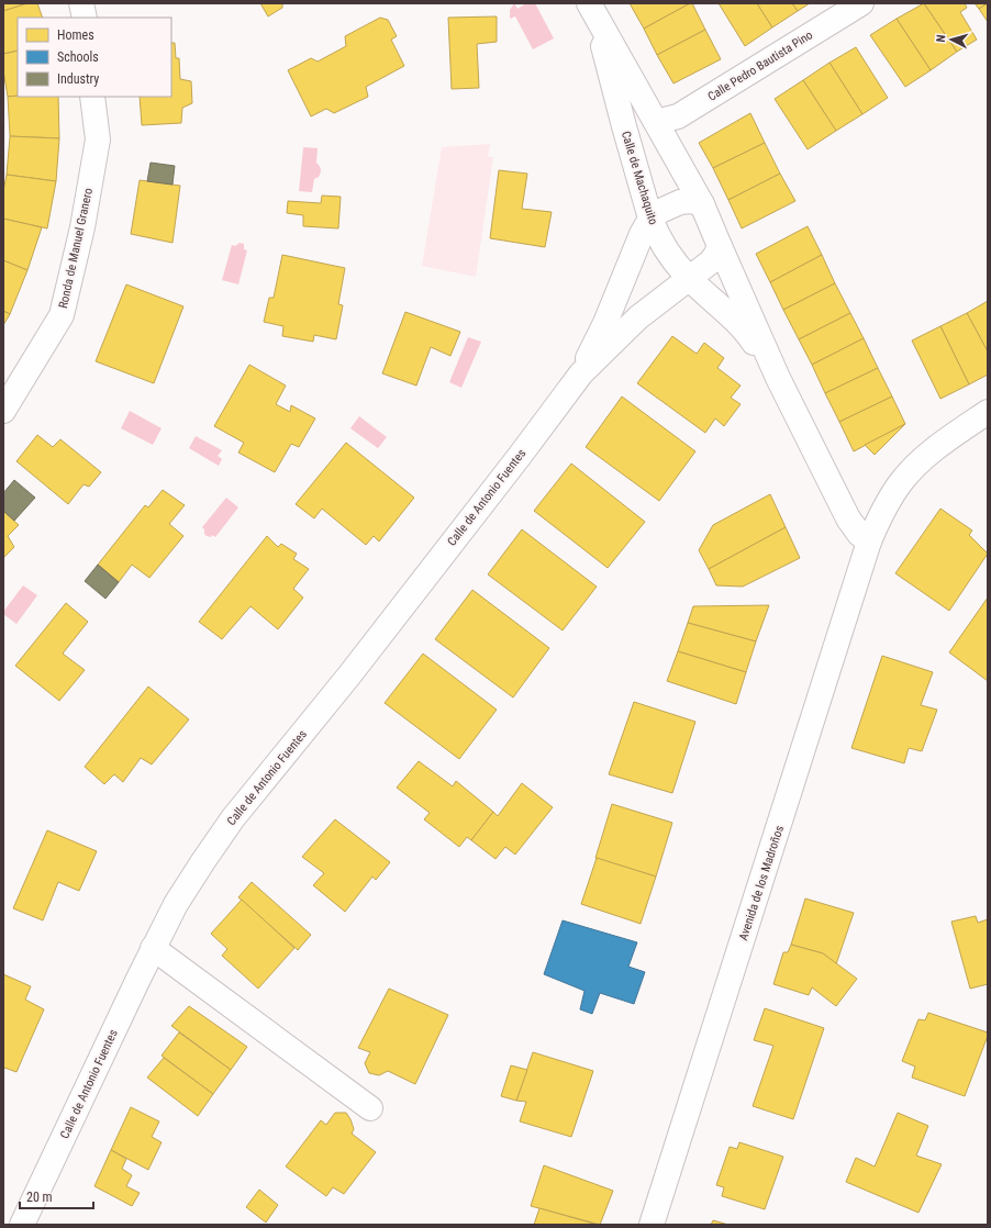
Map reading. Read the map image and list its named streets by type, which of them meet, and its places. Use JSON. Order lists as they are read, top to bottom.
{
  "streets": {
    "street": [
      "Calle Pedro Bautista Pino",
      "Calle de Machaquito",
      "Ronda de Manuel Granero",
      "Calle de Antonio Fuentes",
      "Avenida de los Madroños"
    ]
  },
  "crossings": [
    ["Calle Pedro Bautista Pino", "Calle de Machaquito"],
    ["Calle de Machaquito", "Calle de Antonio Fuentes"],
    ["Calle de Machaquito", "Avenida de los Madroños"]
  ],
  "legend": ["Homes", "Schools", "Industry"],
  "scale_bar": "20 m",
  "north": "left"
}
